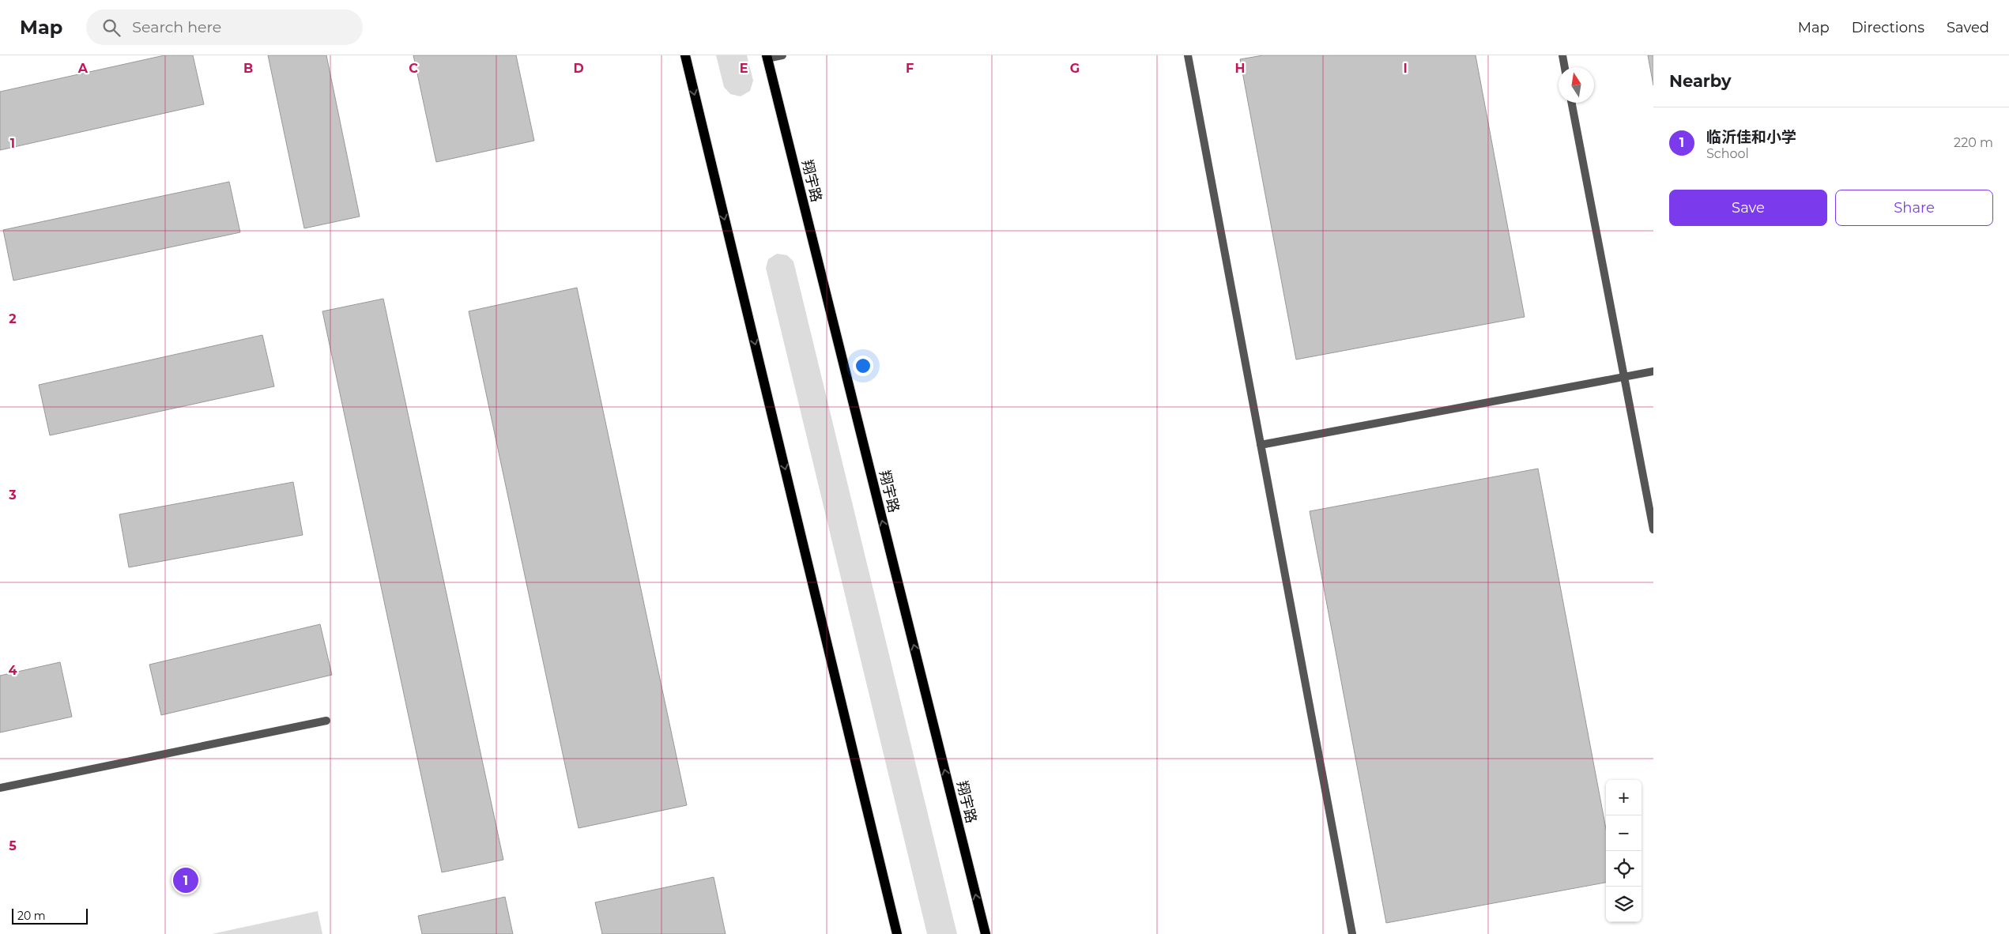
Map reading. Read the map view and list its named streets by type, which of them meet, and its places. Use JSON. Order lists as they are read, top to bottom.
{
  "streets": {
    "main road": ["翔宇路"]
  },
  "scale_bar": "20 m",
  "north": "top",
  "page": {
    "header": "Map",
    "search": "Search here",
    "nav": ["Map", "Directions", "Saved"],
    "heading": "Nearby",
    "list": [
      {
        "mark": "1",
        "name": "临沂佳和小学",
        "note": "School",
        "value": "220 m"
      }
    ],
    "buttons": ["Save", "Share"],
    "map_buttons": ["+", "−"],
    "pins": "1",
    "scale": "20 m"
  },
  "grid": {
    "columns": [
      "A",
      "B",
      "C",
      "D",
      "E",
      "F",
      "G",
      "H",
      "I"
    ],
    "rows": [
      "1",
      "2",
      "3",
      "4",
      "5"
    ]
  }
}
